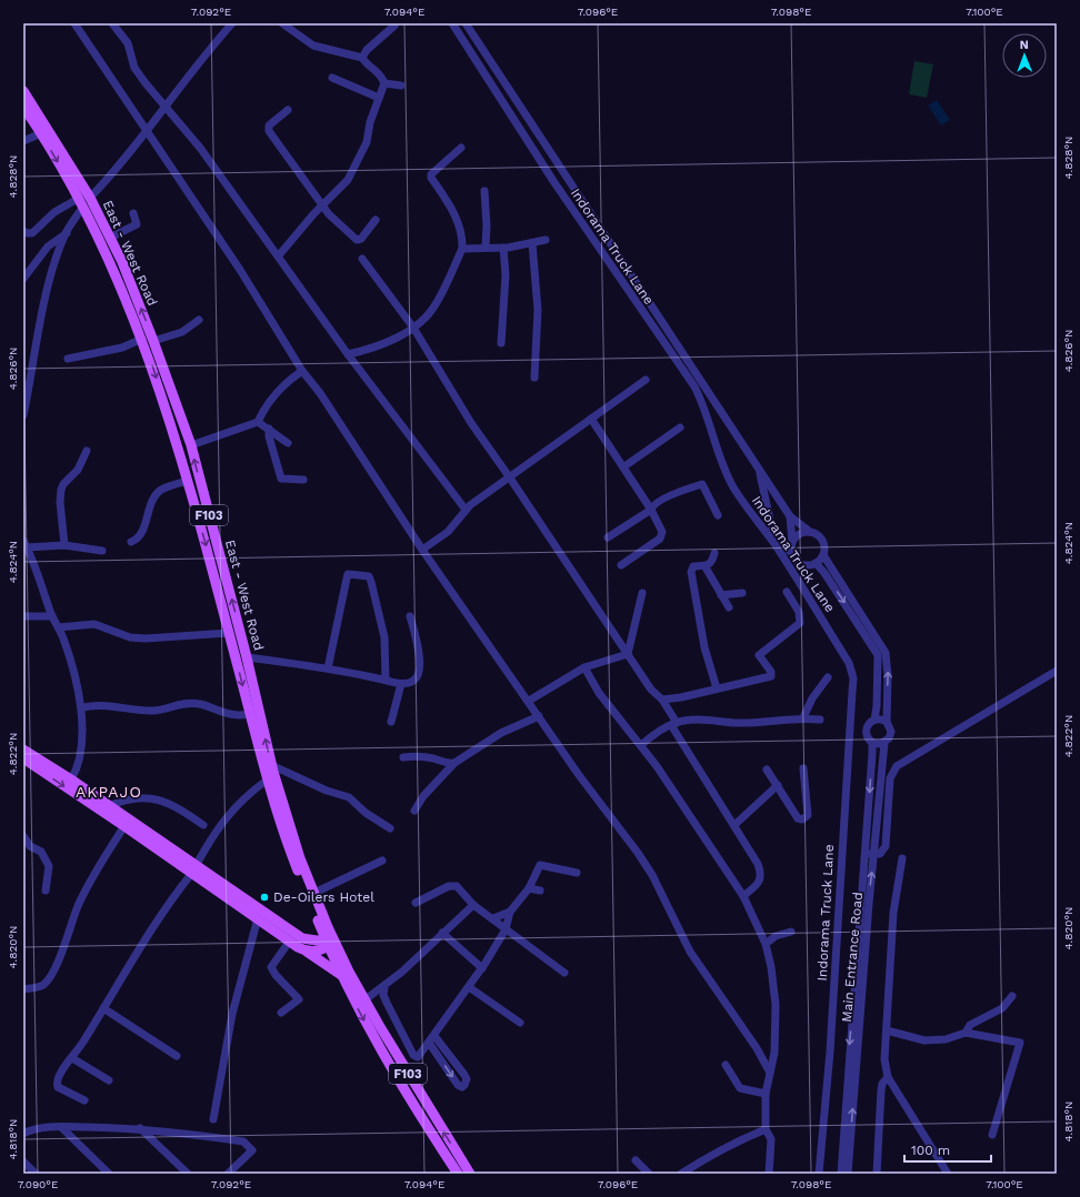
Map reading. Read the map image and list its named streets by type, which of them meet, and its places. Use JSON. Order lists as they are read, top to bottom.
{
  "streets": {
    "main road": ["East - West Road", "F103"],
    "street": ["Indorama Truck Lane", "Main Entrance Road"]
  },
  "crossings": [
    ["East - West Road", "F103"]
  ],
  "districts": ["AKPAJO"],
  "places": ["De-Oilers Hotel"],
  "scale_bar": "100 m",
  "north": "top",
  "coordinates": [
    "7.092°E",
    "7.094°E",
    "7.096°E",
    "7.098°E",
    "7.100°E",
    "4.828°N",
    "4.826°N",
    "4.824°N",
    "4.822°N",
    "4.820°N",
    "4.818°N",
    "7.090°E"
  ]
}
